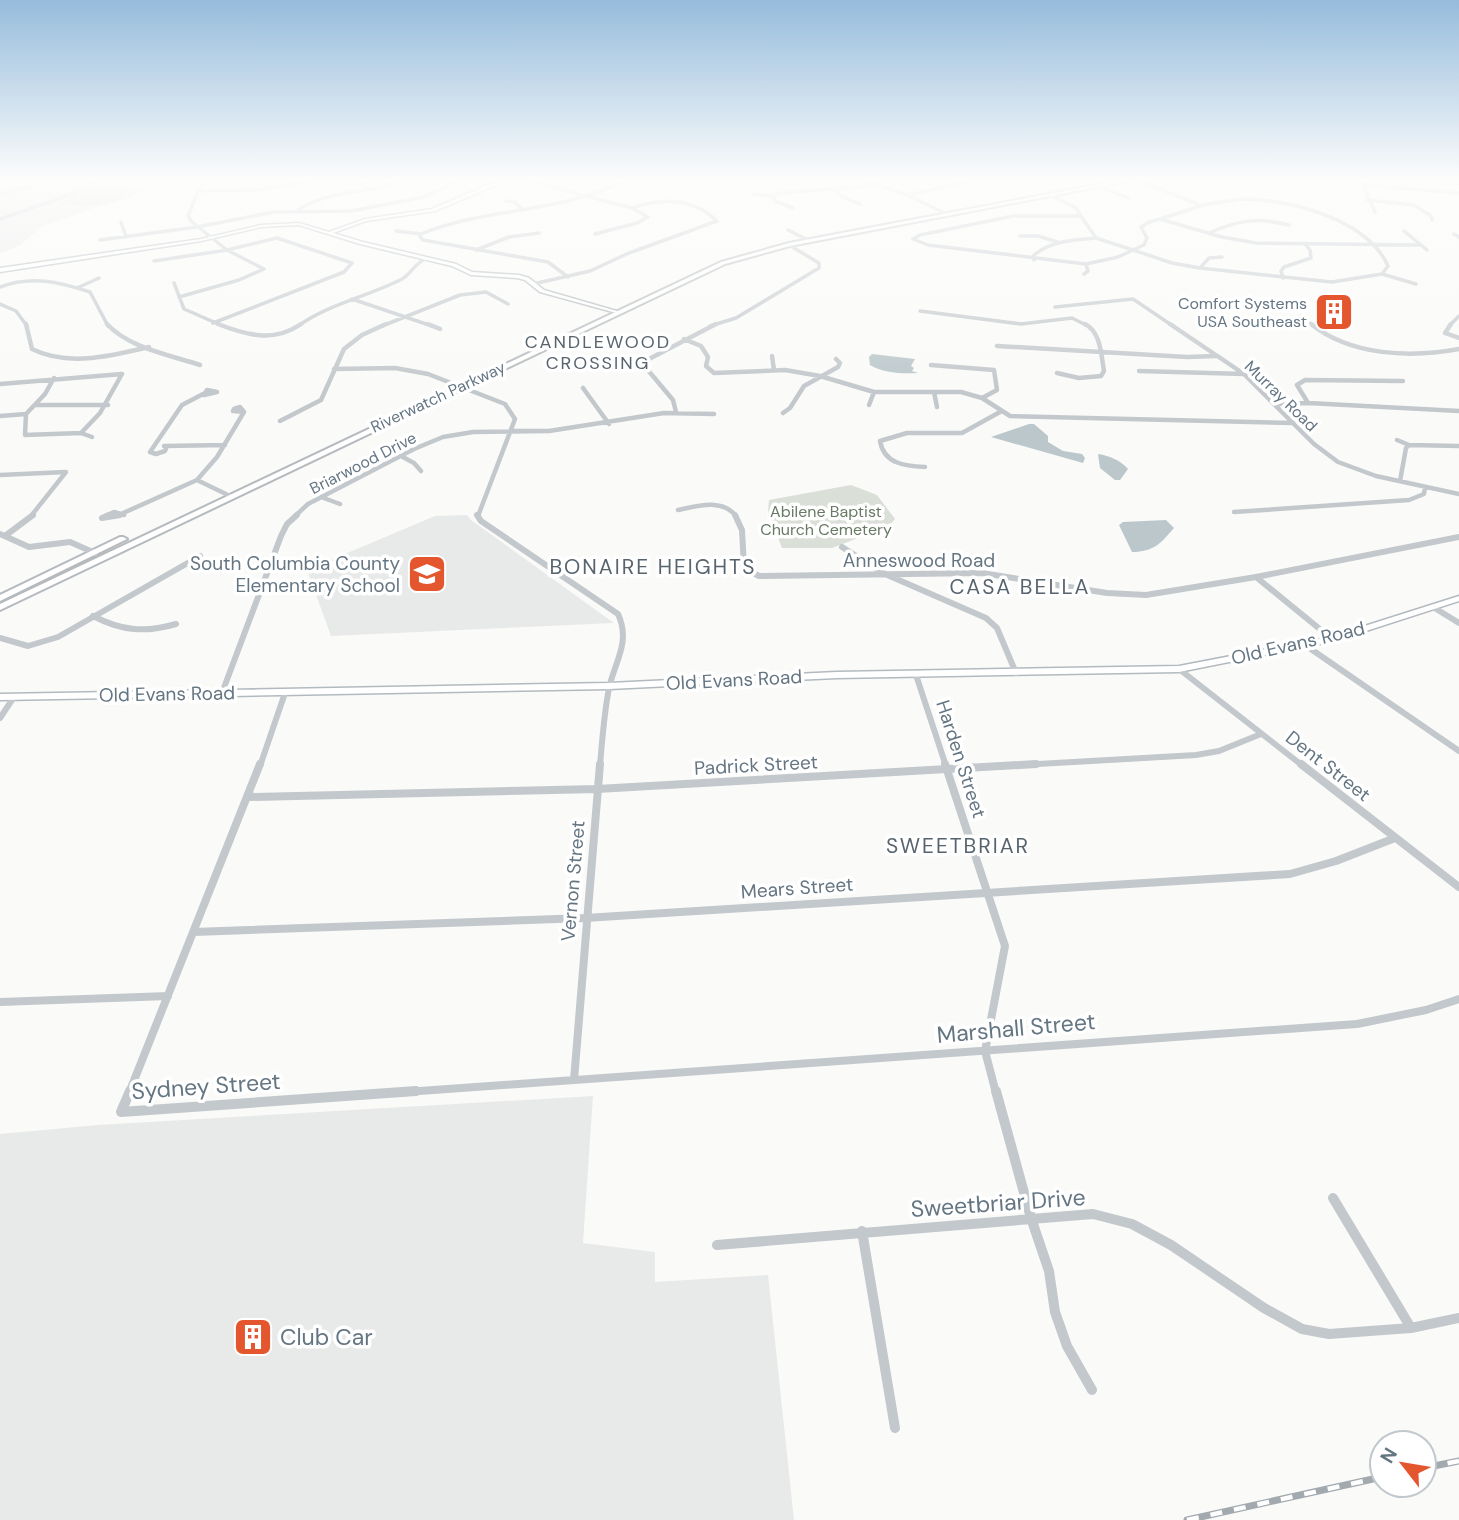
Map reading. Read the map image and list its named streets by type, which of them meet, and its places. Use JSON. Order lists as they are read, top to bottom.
{
  "streets": {
    "main road": ["Riverwatch Parkway"],
    "street": [
      "Murray Road",
      "Briarwood Drive",
      "Anneswood Road",
      "Old Evans Road",
      "Harden Street",
      "Padrick Street",
      "Dent Street",
      "Vernon Street",
      "Mears Street",
      "Marshall Street",
      "Sydney Street",
      "Sweetbriar Drive"
    ]
  },
  "crossings": [
    ["Briarwood Drive", "Old Evans Road"],
    ["Briarwood Drive", "Vernon Street"],
    ["Old Evans Road", "Harden Street"],
    ["Old Evans Road", "Dent Street"],
    ["Old Evans Road", "Vernon Street"],
    ["Old Evans Road", "Sydney Street"],
    ["Harden Street", "Padrick Street"],
    ["Harden Street", "Mears Street"],
    ["Harden Street", "Marshall Street"],
    ["Harden Street", "Sweetbriar Drive"],
    ["Padrick Street", "Dent Street"],
    ["Padrick Street", "Vernon Street"],
    ["Padrick Street", "Sydney Street"],
    ["Dent Street", "Mears Street"],
    ["Vernon Street", "Mears Street"],
    ["Vernon Street", "Marshall Street"],
    ["Vernon Street", "Sydney Street"],
    ["Mears Street", "Sydney Street"],
    ["Marshall Street", "Sydney Street"]
  ],
  "districts": [
    "CANDLEWOOD CROSSING",
    "BONAIRE HEIGHTS",
    "CASA BELLA",
    "SWEETBRIAR"
  ],
  "parks": ["Abilene Baptist Church Cemetery"],
  "places": {
    "building": ["Comfort Systems USA Southeast", "Club Car"],
    "school or university": ["South Columbia County Elementary School"]
  },
  "north": "top left"
}
